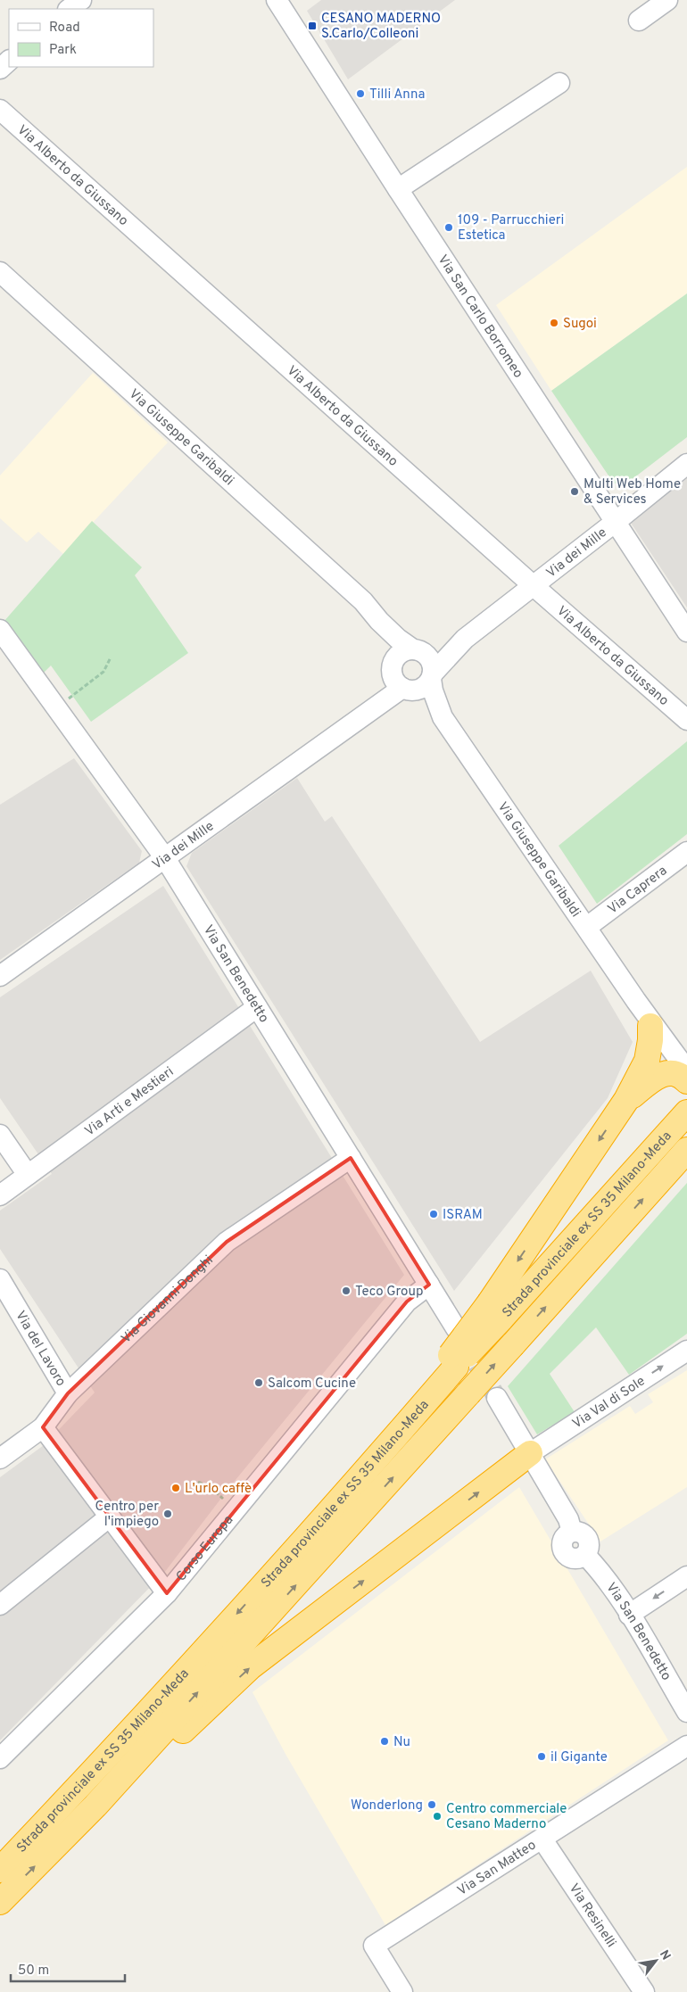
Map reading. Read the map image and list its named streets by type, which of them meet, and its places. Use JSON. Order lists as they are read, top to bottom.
{
  "streets": {
    "highway": ["Strada provinciale ex SS 35 Milano-Meda"],
    "street": [
      "Via Alberto da Giussano",
      "Via San Carlo Borromeo",
      "Via Giuseppe Garibaldi",
      "Via dei Mille",
      "Via Caprera",
      "Via San Benedetto",
      "Via Arti e Mestieri",
      "Via Giovanni Donghi",
      "Via del Lavoro",
      "Via Val di Sole",
      "Corso Europa",
      "Via San Matteo",
      "Via Resinelli"
    ]
  },
  "crossings": [
    ["Via Alberto da Giussano", "Via dei Mille"],
    ["Via San Carlo Borromeo", "Via dei Mille"],
    ["Via Giuseppe Garibaldi", "Via dei Mille"],
    ["Via Giuseppe Garibaldi", "Via Caprera"],
    ["Via dei Mille", "Via San Benedetto"],
    ["Via San Benedetto", "Via Arti e Mestieri"],
    ["Via San Benedetto", "Via Giovanni Donghi"],
    ["Via San Benedetto", "Via Val di Sole"],
    ["Via San Benedetto", "Corso Europa"],
    ["Via Giovanni Donghi", "Via del Lavoro"],
    ["Via San Matteo", "Via Resinelli"]
  ],
  "one_way": ["Via Val di Sole"],
  "places": {
    "transit": ["CESANO MADERNO S.Carlo/Colleoni"],
    "other": [
      "Tilli Anna",
      "109 - Parrucchieri Estetica",
      "Sugoi",
      "Multi Web Home & Services",
      "ISRAM",
      "Teco Group",
      "Salcom Cucine",
      "L'urlo caffè",
      "Centro per l'impiego",
      "Nu",
      "il Gigante",
      "Wonderlong",
      "Centro commerciale Cesano Maderno"
    ]
  },
  "legend": ["Road", "Park"],
  "scale_bar": "50 m",
  "north": "top right"
}
